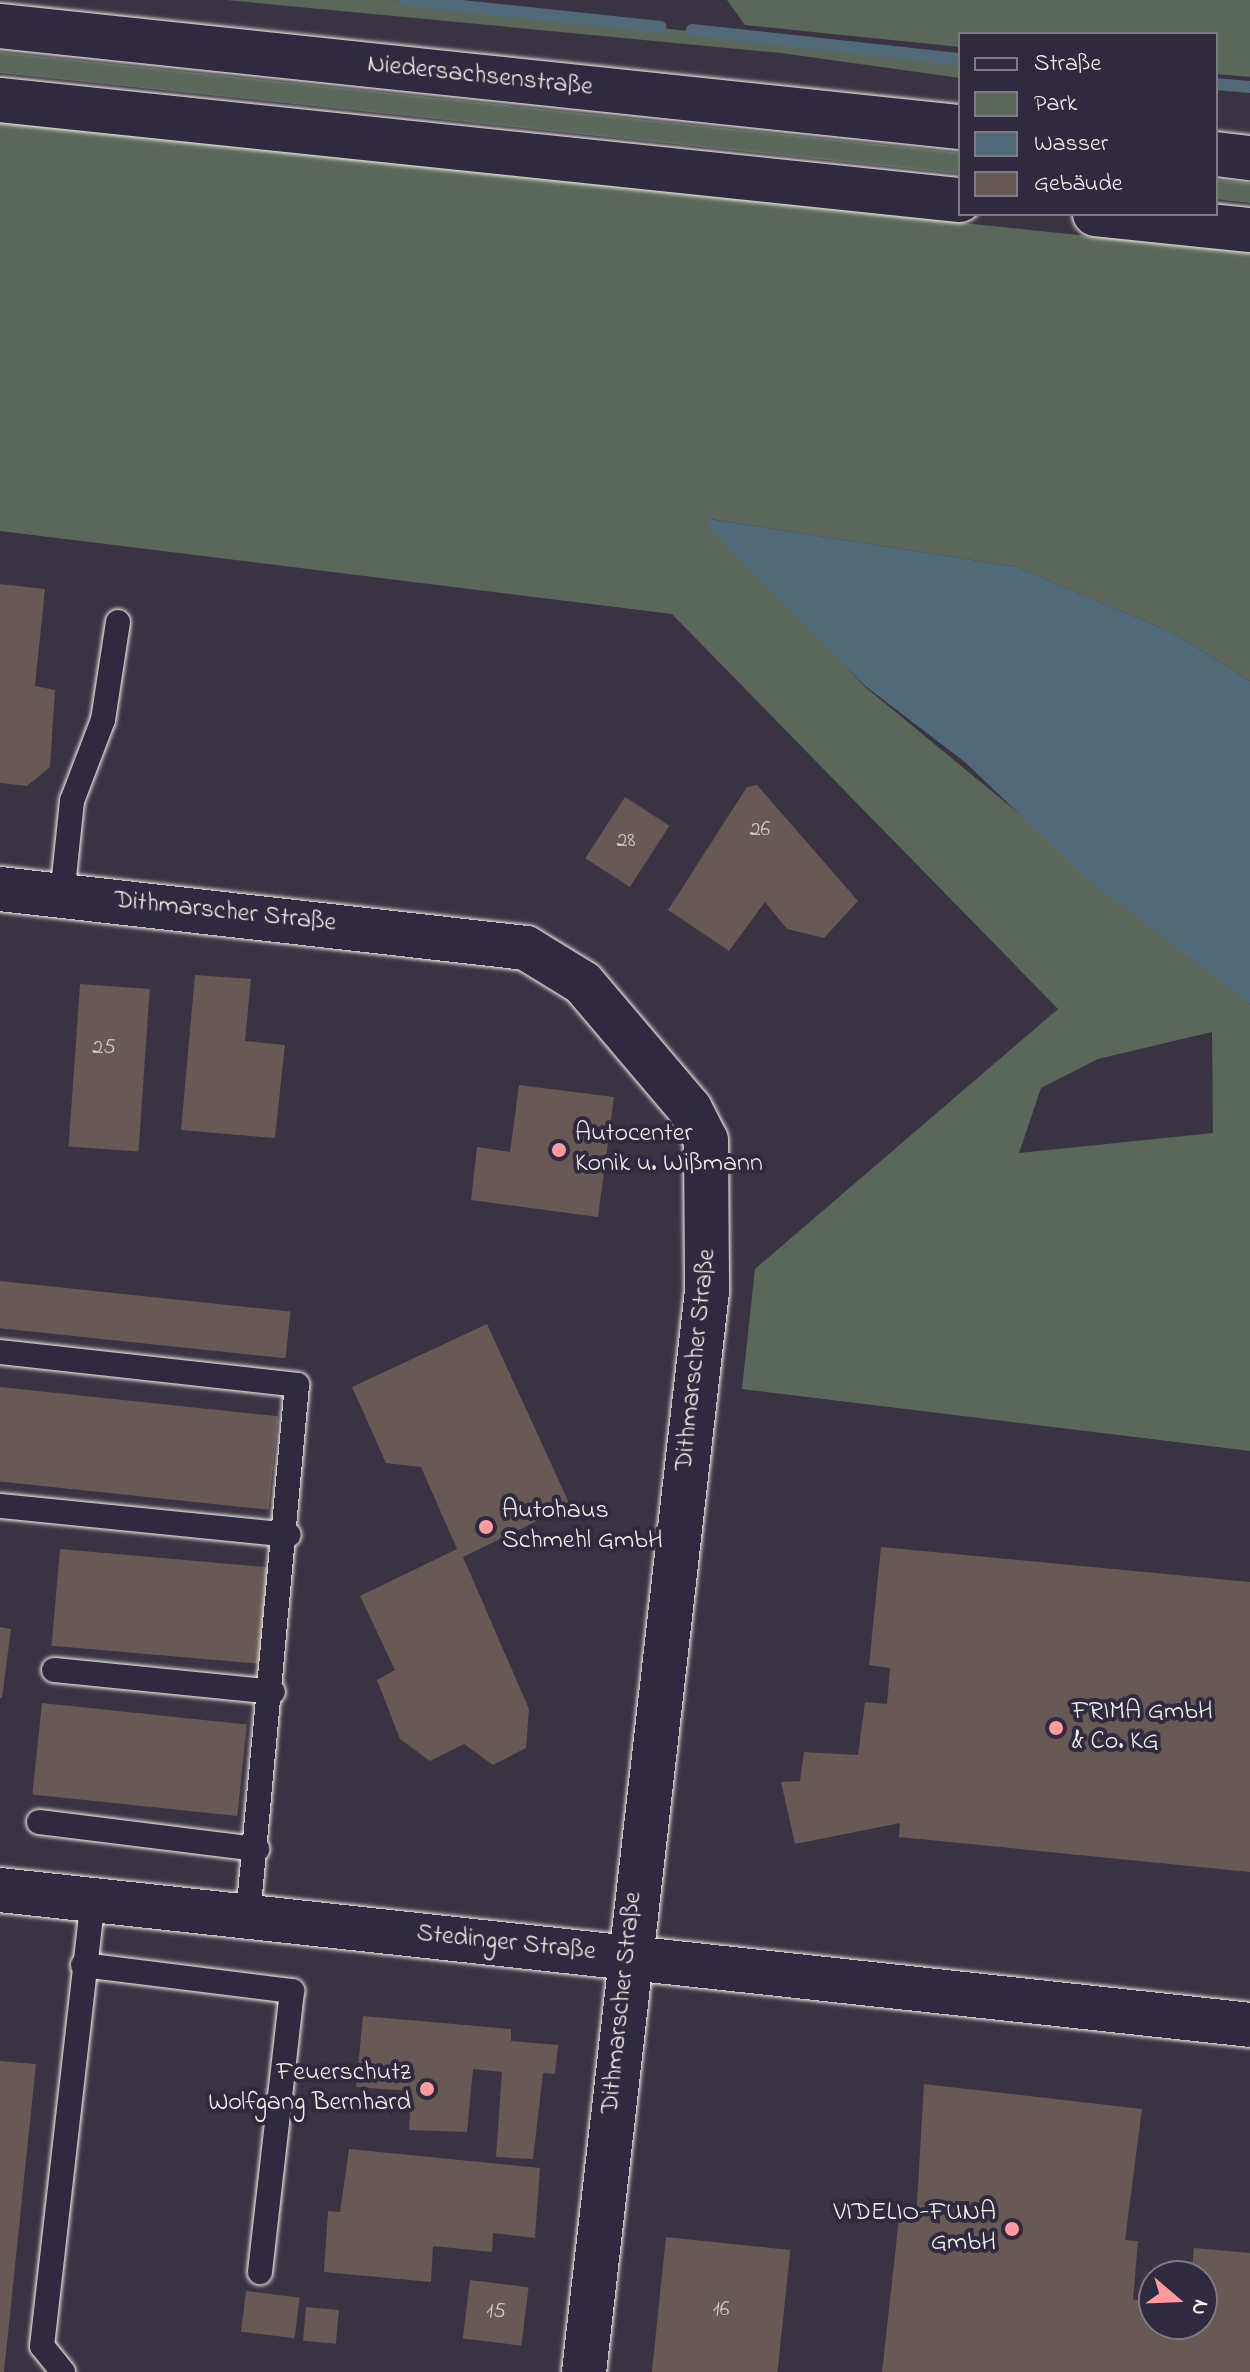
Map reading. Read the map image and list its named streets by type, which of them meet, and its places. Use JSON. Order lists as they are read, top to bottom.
{
  "streets": {
    "street": ["Niedersachsenstraße", "Dithmarscher Straße", "Stedinger Straße"]
  },
  "crossings": [
    ["Dithmarscher Straße", "Stedinger Straße"]
  ],
  "places": [
    "Autocenter Konik u. Wißmann",
    "Autohaus Schmehl GmbH",
    "FRIMA GmbH & Co. KG",
    "Feuerschutz Wolfgang Bernhard",
    "VIDELIO-FUNA GmbH"
  ],
  "house_numbers": [
    "26",
    "28",
    "25",
    "16",
    "15"
  ],
  "legend": [
    "Straße",
    "Park",
    "Wasser",
    "Gebäude"
  ],
  "north": "right"
}
